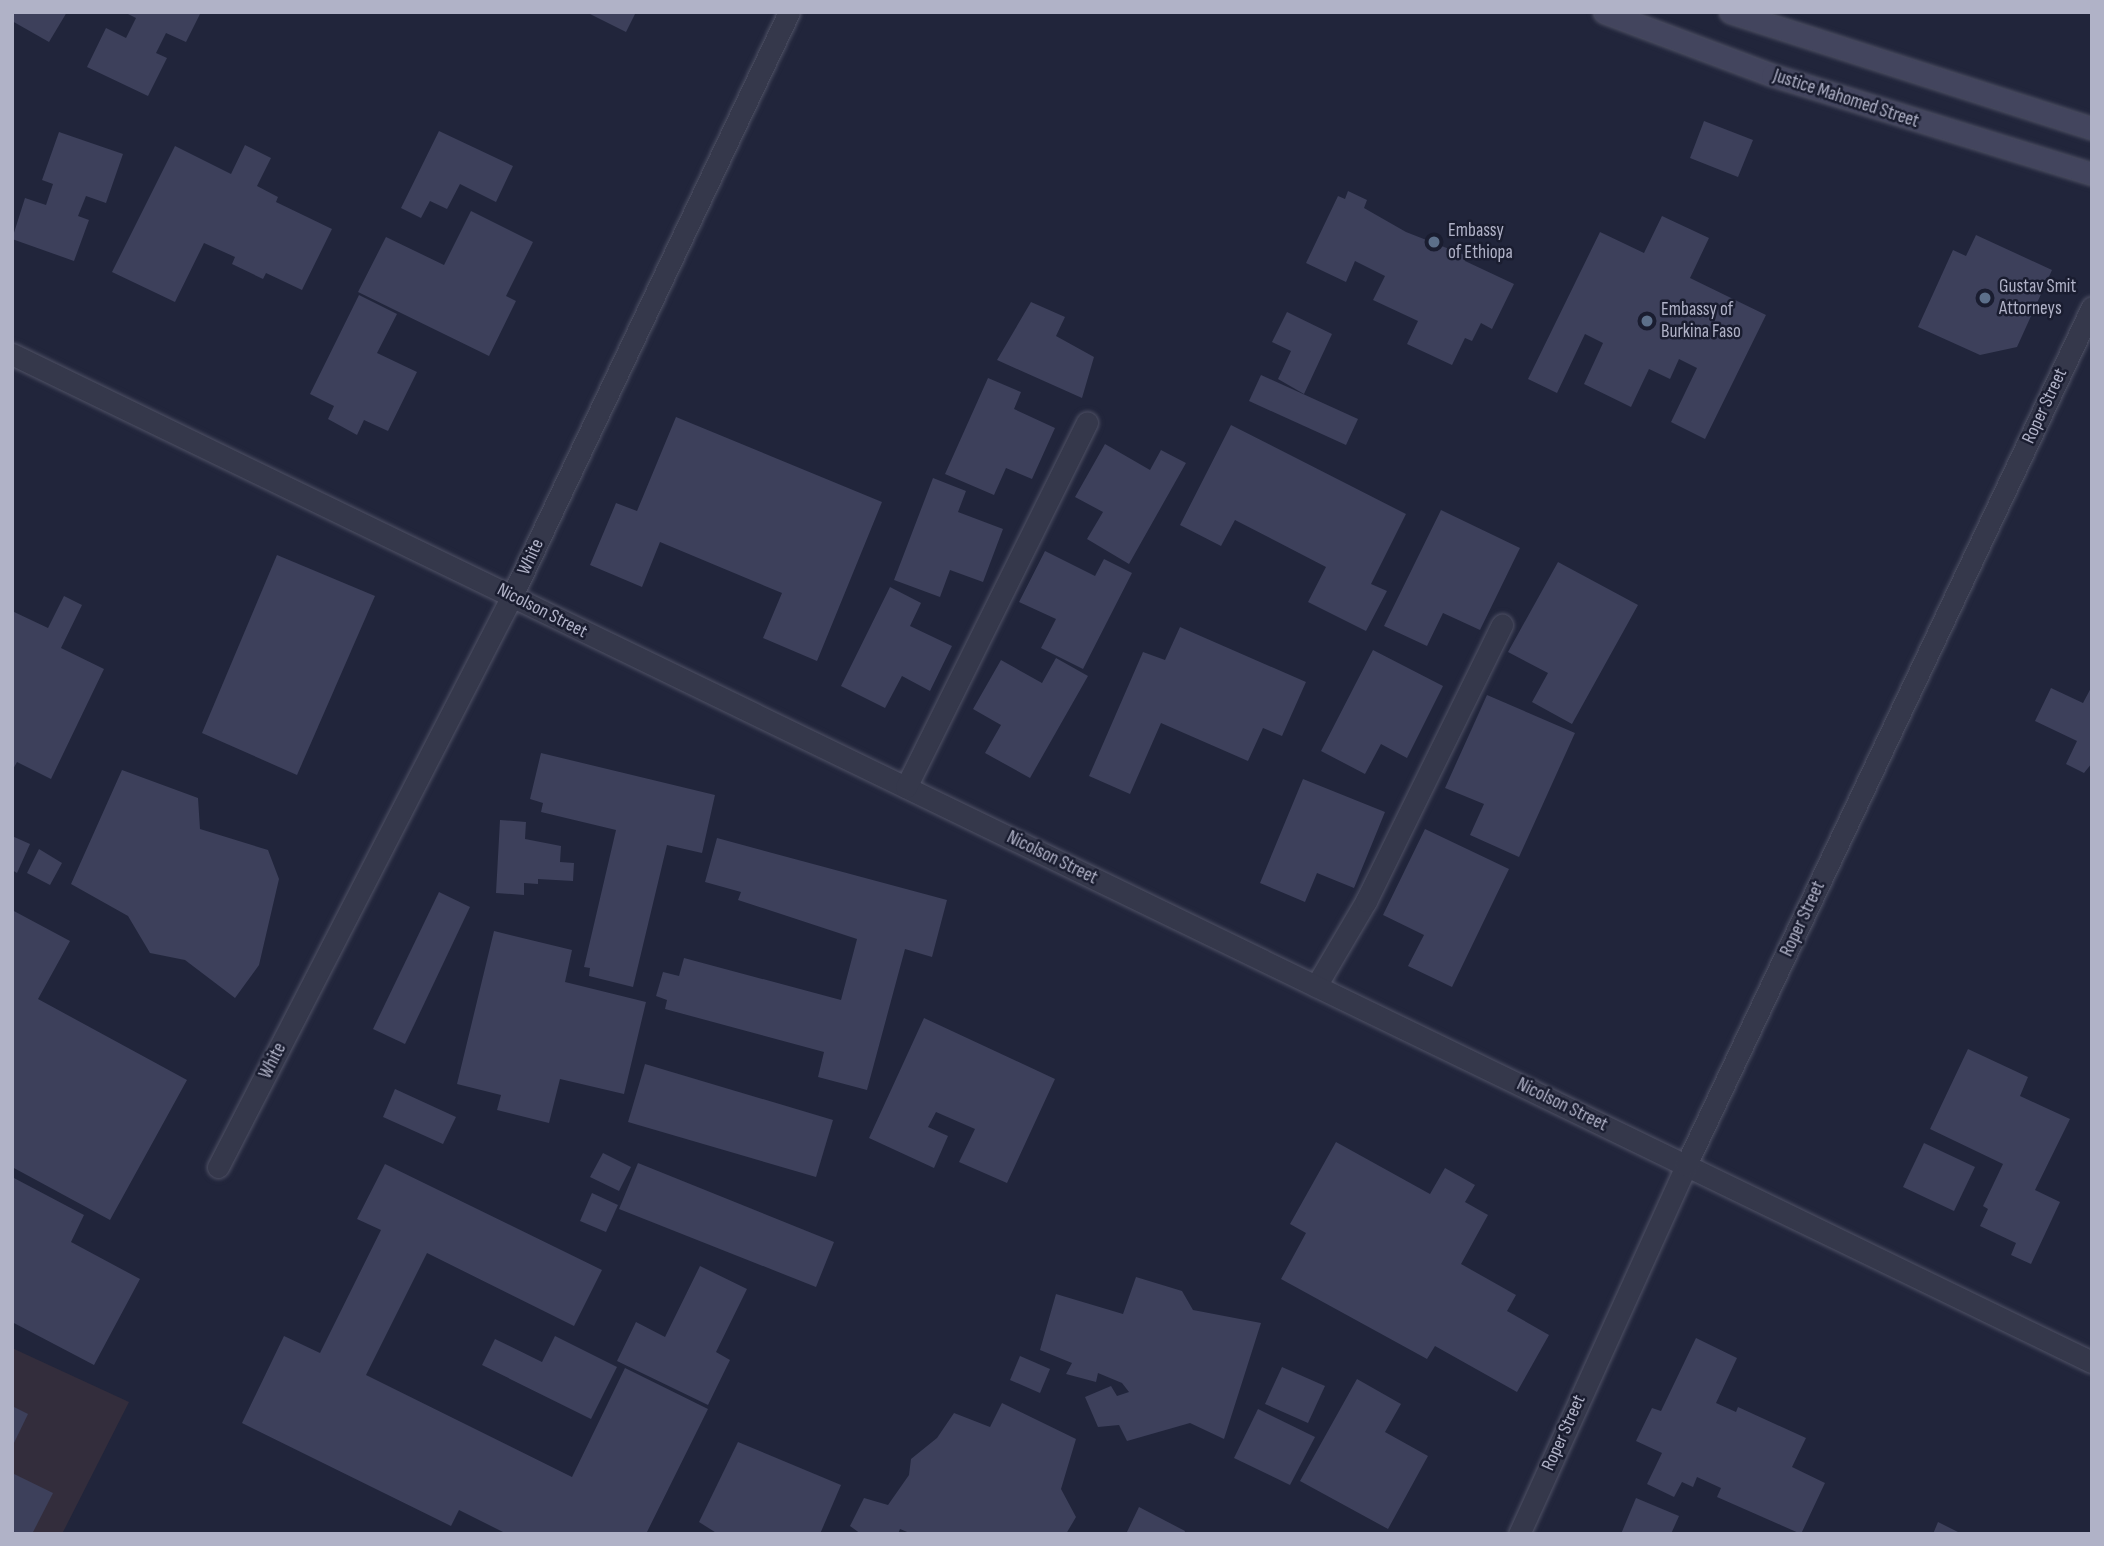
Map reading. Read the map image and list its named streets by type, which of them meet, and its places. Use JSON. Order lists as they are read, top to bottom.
{
  "streets": {
    "main road": ["Justice Mahomed Street"],
    "street": ["Roper Street", "White", "Nicolson Street"]
  },
  "crossings": [
    ["Roper Street", "Nicolson Street"],
    ["White", "Nicolson Street"]
  ],
  "places": ["Embassy of Ethiopa", "Gustav Smit Attorneys", "Embassy of Burkina Faso"]
}
